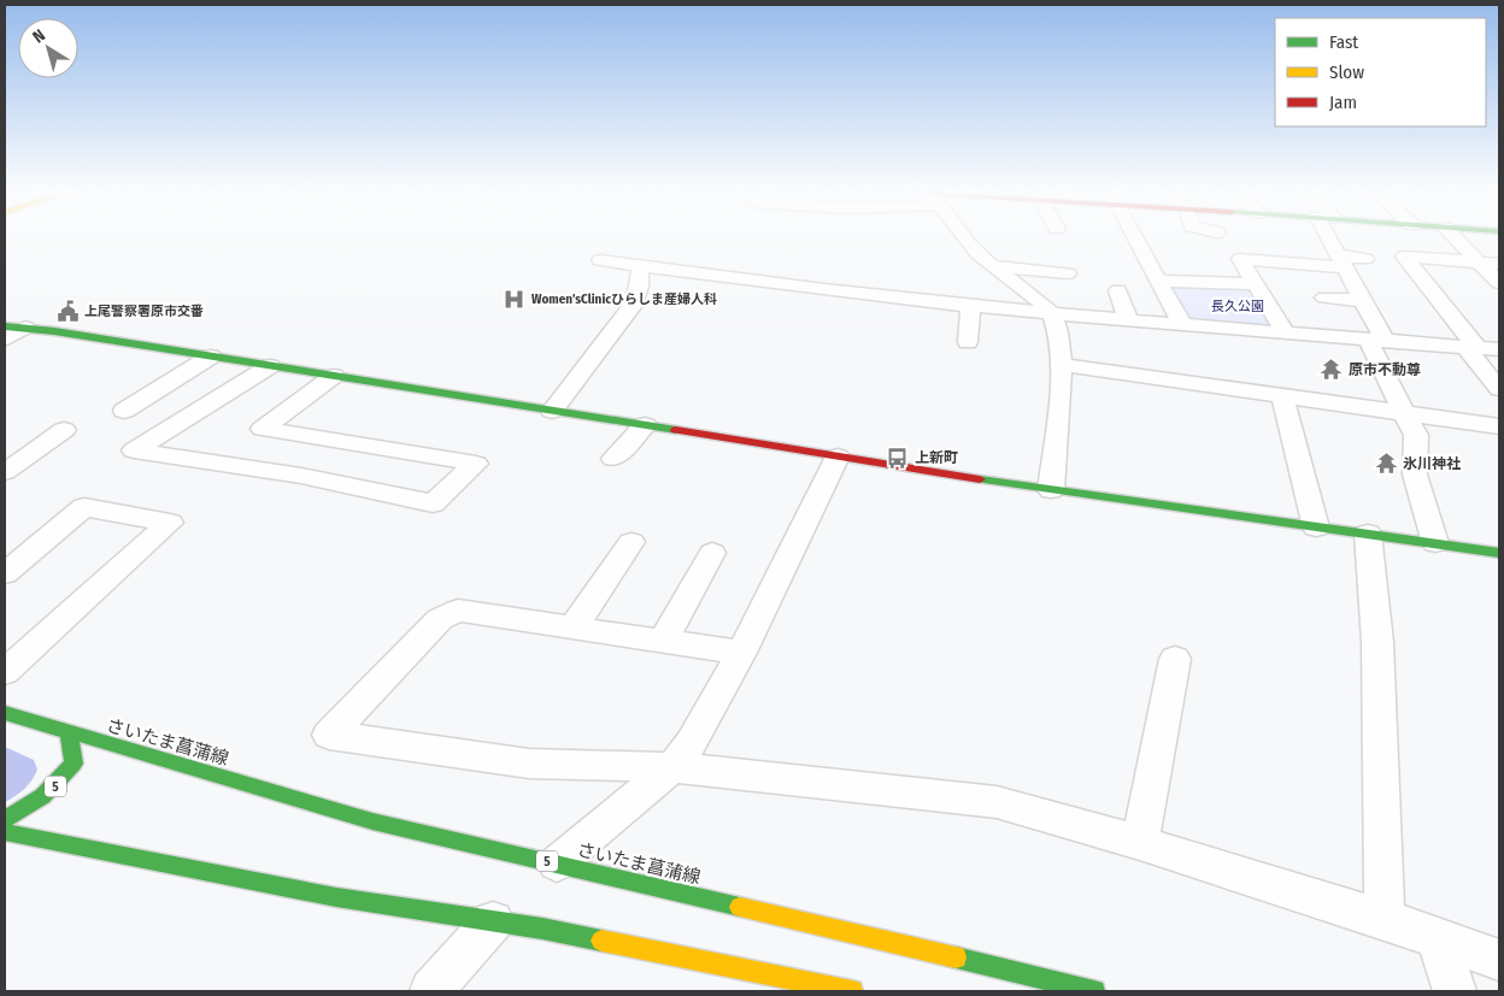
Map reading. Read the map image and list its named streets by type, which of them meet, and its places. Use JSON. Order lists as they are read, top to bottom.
{
  "streets": {
    "street": ["さいたま菖蒲線", "5"]
  },
  "crossings": [
    ["さいたま菖蒲線", "5"]
  ],
  "parks": ["長久公園"],
  "places": {
    "hospital": ["Women’sClinicひらしま産婦人科"],
    "public building": ["上尾警察署原市交番"],
    "temple": ["原市不動尊", "氷川神社"],
    "bus stop": ["上新町"]
  },
  "legend": ["Fast", "Slow", "Jam"],
  "north": "top left"
}
